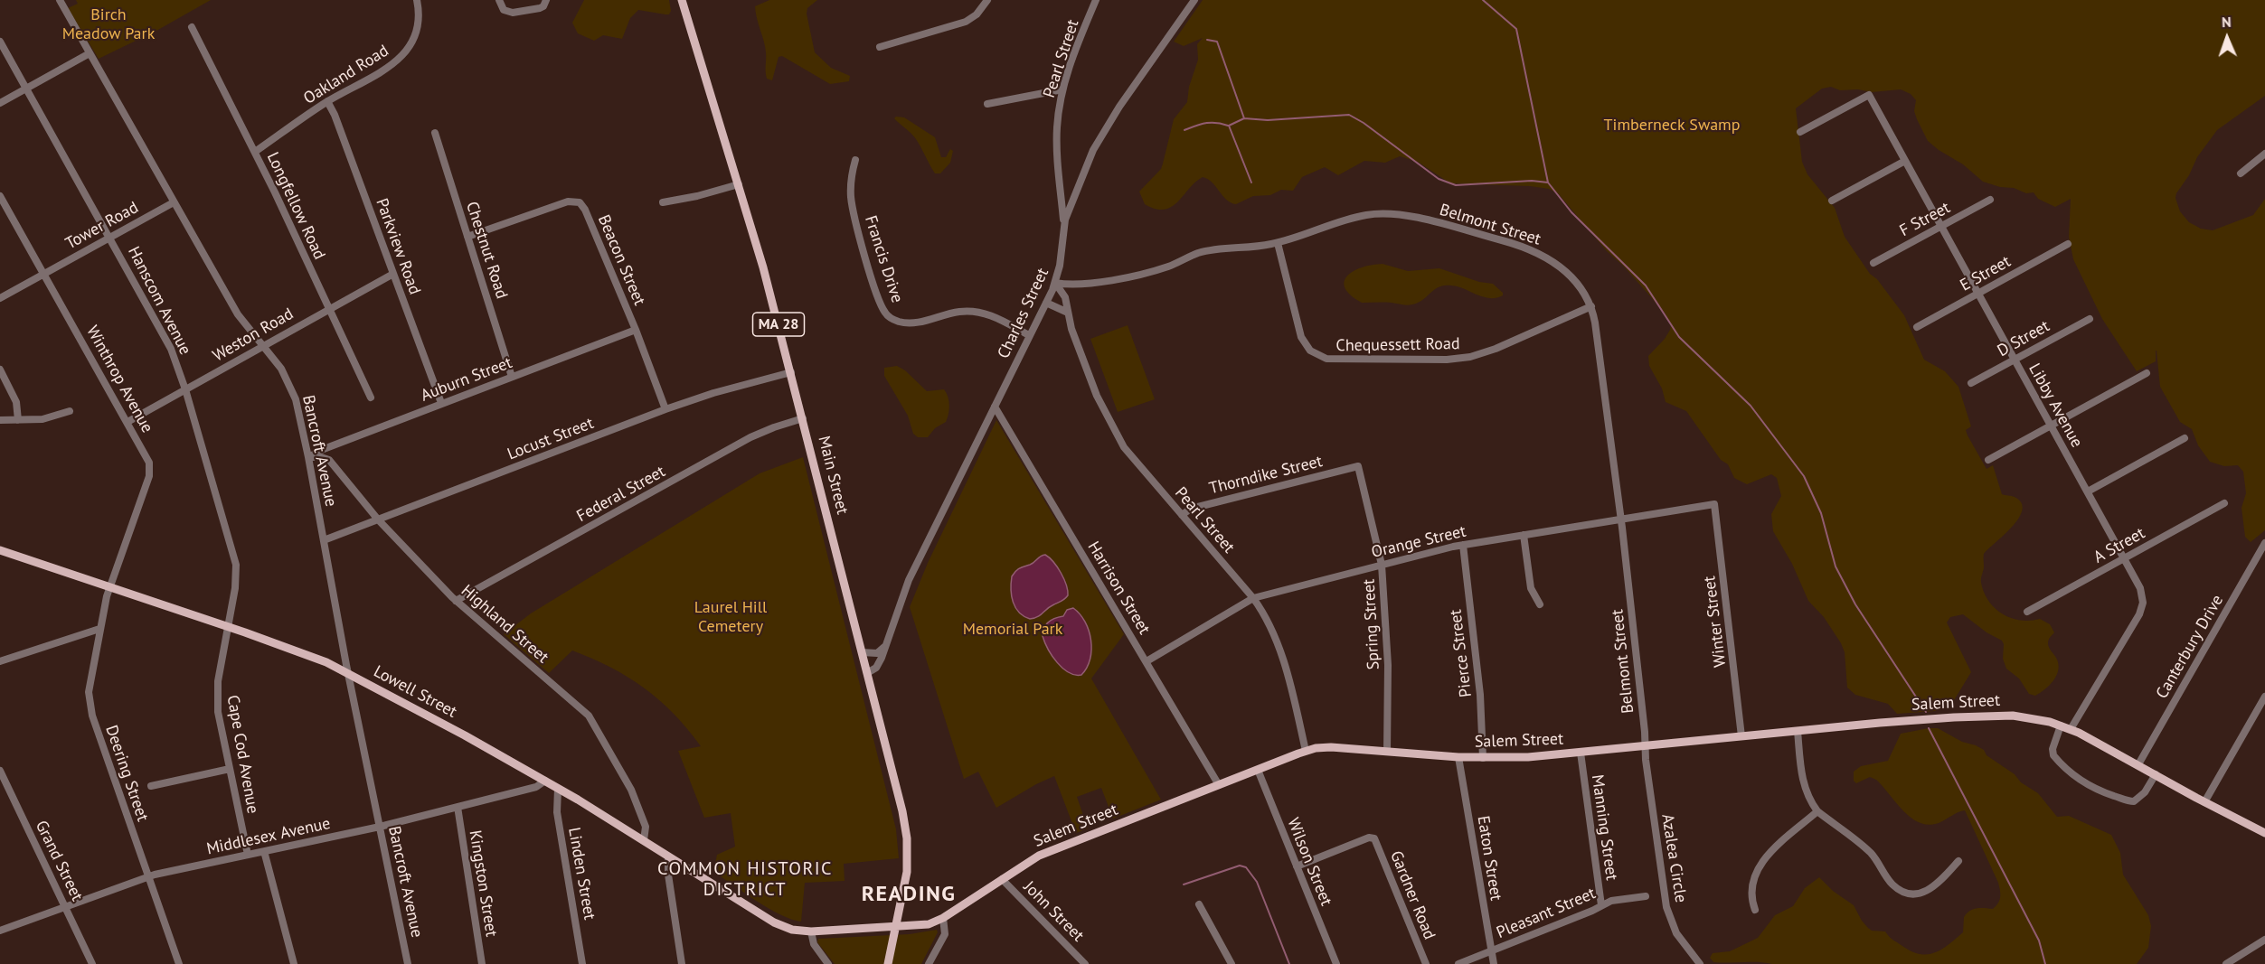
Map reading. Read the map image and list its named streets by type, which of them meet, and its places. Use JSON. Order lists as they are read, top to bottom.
{
  "streets": {
    "main road": [
      "MA 28",
      "Main Street",
      "Lowell Street",
      "Salem Street"
    ],
    "street": [
      "Pearl Street",
      "Oakland Road",
      "Longfellow Road",
      "F Street",
      "Belmont Street",
      "Tower Road",
      "Parkview Road",
      "Chestnut Road",
      "Francis Drive",
      "Beacon Street",
      "E Street",
      "Hanscom Avenue",
      "Charles Street",
      "Weston Road",
      "D Street",
      "Chequessett Road",
      "Winthrop Avenue",
      "Auburn Street",
      "Libby Avenue",
      "Locust Street",
      "Bancroft Avenue",
      "Thorndike Street",
      "Federal Street",
      "Orange Street",
      "A Street",
      "Harrison Street",
      "Winter Street",
      "Highland Street",
      "Spring Street",
      "Canterbury Drive",
      "Pierce Street",
      "Cape Cod Avenue",
      "Deering Street",
      "Manning Street",
      "Middlesex Avenue",
      "Eaton Street",
      "Azalea Circle",
      "Grand Street",
      "Wilson Street",
      "Linden Street",
      "Kingston Street",
      "Gardner Road",
      "John Street",
      "Pleasant Street"
    ]
  },
  "crossings": [
    ["Pearl Street", "Belmont Street"],
    ["Pearl Street", "Charles Street"],
    ["Pearl Street", "Thorndike Street"],
    ["Pearl Street", "Orange Street"],
    ["Pearl Street", "Salem Street"],
    ["Oakland Road", "Longfellow Road"],
    ["Oakland Road", "Parkview Road"],
    ["Longfellow Road", "Weston Road"],
    ["F Street", "Libby Avenue"],
    ["Belmont Street", "Charles Street"],
    ["Belmont Street", "Chequessett Road"],
    ["Belmont Street", "Orange Street"],
    ["Belmont Street", "Salem Street"],
    ["Belmont Street", "Azalea Circle"],
    ["Tower Road", "Hanscom Avenue"],
    ["Tower Road", "Winthrop Avenue"],
    ["Tower Road", "Bancroft Avenue"],
    ["Parkview Road", "Weston Road"],
    ["Parkview Road", "Auburn Street"],
    ["Chestnut Road", "Beacon Street"],
    ["Chestnut Road", "Auburn Street"],
    ["Francis Drive", "Charles Street"],
    ["Beacon Street", "Auburn Street"],
    ["Beacon Street", "Locust Street"],
    ["E Street", "Libby Avenue"],
    ["Hanscom Avenue", "Weston Road"],
    ["Hanscom Avenue", "Lowell Street"],
    ["Hanscom Avenue", "Cape Cod Avenue"],
    ["Charles Street", "Main Street"],
    ["Charles Street", "Harrison Street"],
    ["Weston Road", "Winthrop Avenue"],
    ["Weston Road", "Bancroft Avenue"],
    ["D Street", "Libby Avenue"],
    ["Winthrop Avenue", "Lowell Street"],
    ["Winthrop Avenue", "Deering Street"],
    ["Auburn Street", "Bancroft Avenue"],
    ["Auburn Street", "Highland Street"],
    ["Libby Avenue", "A Street"],
    ["Libby Avenue", "Salem Street"],
    ["Locust Street", "Bancroft Avenue"],
    ["Locust Street", "Main Street"],
    ["Locust Street", "Highland Street"],
    ["Bancroft Avenue", "Highland Street"],
    ["Bancroft Avenue", "Lowell Street"],
    ["Bancroft Avenue", "Middlesex Avenue"],
    ["Main Street", "Federal Street"],
    ["Main Street", "Salem Street"],
    ["Thorndike Street", "Spring Street"],
    ["Federal Street", "Highland Street"],
    ["Orange Street", "Harrison Street"],
    ["Orange Street", "Winter Street"],
    ["Orange Street", "Spring Street"],
    ["Orange Street", "Pierce Street"],
    ["Harrison Street", "Salem Street"],
    ["Winter Street", "Salem Street"],
    ["Highland Street", "Lowell Street"],
    ["Spring Street", "Salem Street"],
    ["Canterbury Drive", "Salem Street"],
    ["Pierce Street", "Salem Street"],
    ["Lowell Street", "Salem Street"],
    ["Lowell Street", "Cape Cod Avenue"],
    ["Lowell Street", "Deering Street"],
    ["Lowell Street", "Middlesex Avenue"],
    ["Lowell Street", "Linden Street"],
    ["Salem Street", "Manning Street"],
    ["Salem Street", "Eaton Street"],
    ["Salem Street", "Azalea Circle"],
    ["Salem Street", "Wilson Street"],
    ["Salem Street", "John Street"],
    ["Cape Cod Avenue", "Middlesex Avenue"],
    ["Deering Street", "Middlesex Avenue"],
    ["Manning Street", "Pleasant Street"],
    ["Middlesex Avenue", "Grand Street"],
    ["Middlesex Avenue", "Kingston Street"],
    ["Eaton Street", "Pleasant Street"],
    ["Wilson Street", "Gardner Road"]
  ],
  "districts": ["COMMON HISTORIC DISTRICT", "READING"],
  "parks": [
    "Birch Meadow Park",
    "Timberneck Swamp",
    "Laurel Hill Cemetery",
    "Memorial Park"
  ],
  "north": "top"
}
